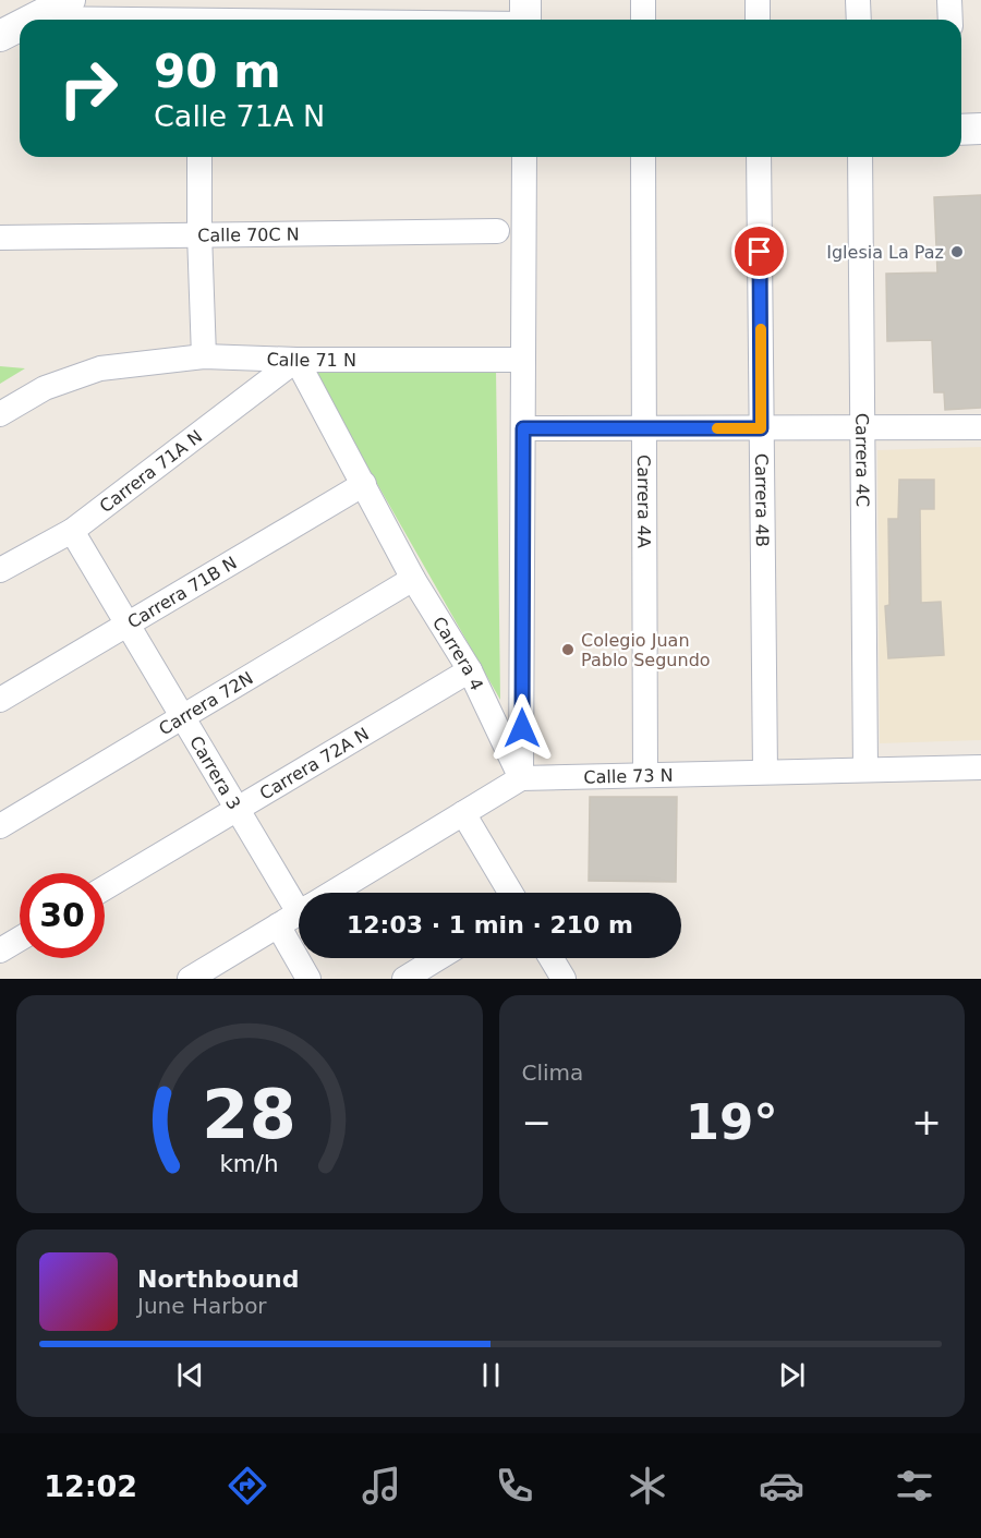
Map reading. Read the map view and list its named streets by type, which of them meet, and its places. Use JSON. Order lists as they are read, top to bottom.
{
  "streets": {
    "street": [
      "Calle 70C N",
      "Calle 71 N",
      "Carrera 4C",
      "Carrera 71A N",
      "Carrera 4B",
      "Carrera 4A",
      "Carrera 71B N",
      "Carrera 4",
      "Carrera 72N",
      "Carrera 72A N",
      "Carrera 3",
      "Calle 73 N"
    ]
  },
  "crossings": [
    ["Calle 71 N", "Carrera 71A N"],
    ["Calle 71 N", "Carrera 4"],
    ["Carrera 4C", "Calle 73 N"],
    ["Carrera 71A N", "Carrera 4"],
    ["Carrera 71A N", "Carrera 3"],
    ["Carrera 4B", "Calle 73 N"],
    ["Carrera 4A", "Calle 73 N"],
    ["Carrera 71B N", "Carrera 4"],
    ["Carrera 71B N", "Carrera 3"],
    ["Carrera 4", "Carrera 72N"],
    ["Carrera 4", "Carrera 72A N"],
    ["Carrera 4", "Calle 73 N"],
    ["Carrera 72N", "Carrera 3"],
    ["Carrera 72A N", "Carrera 3"]
  ],
  "places": ["Iglesia La Paz", "Colegio Juan Pablo Segundo"],
  "page": {
    "turn": ["90 m", "Calle 71A N"],
    "limit": "30",
    "trip": "12:03 · 1 min · 210 m",
    "tile": "Clima",
    "heat": ["−", "19°", "+"],
    "song": ["Northbound", "June Harbor"],
    "tabs": "12:02",
    "gauge": ["28", "km/h"]
  }
}
